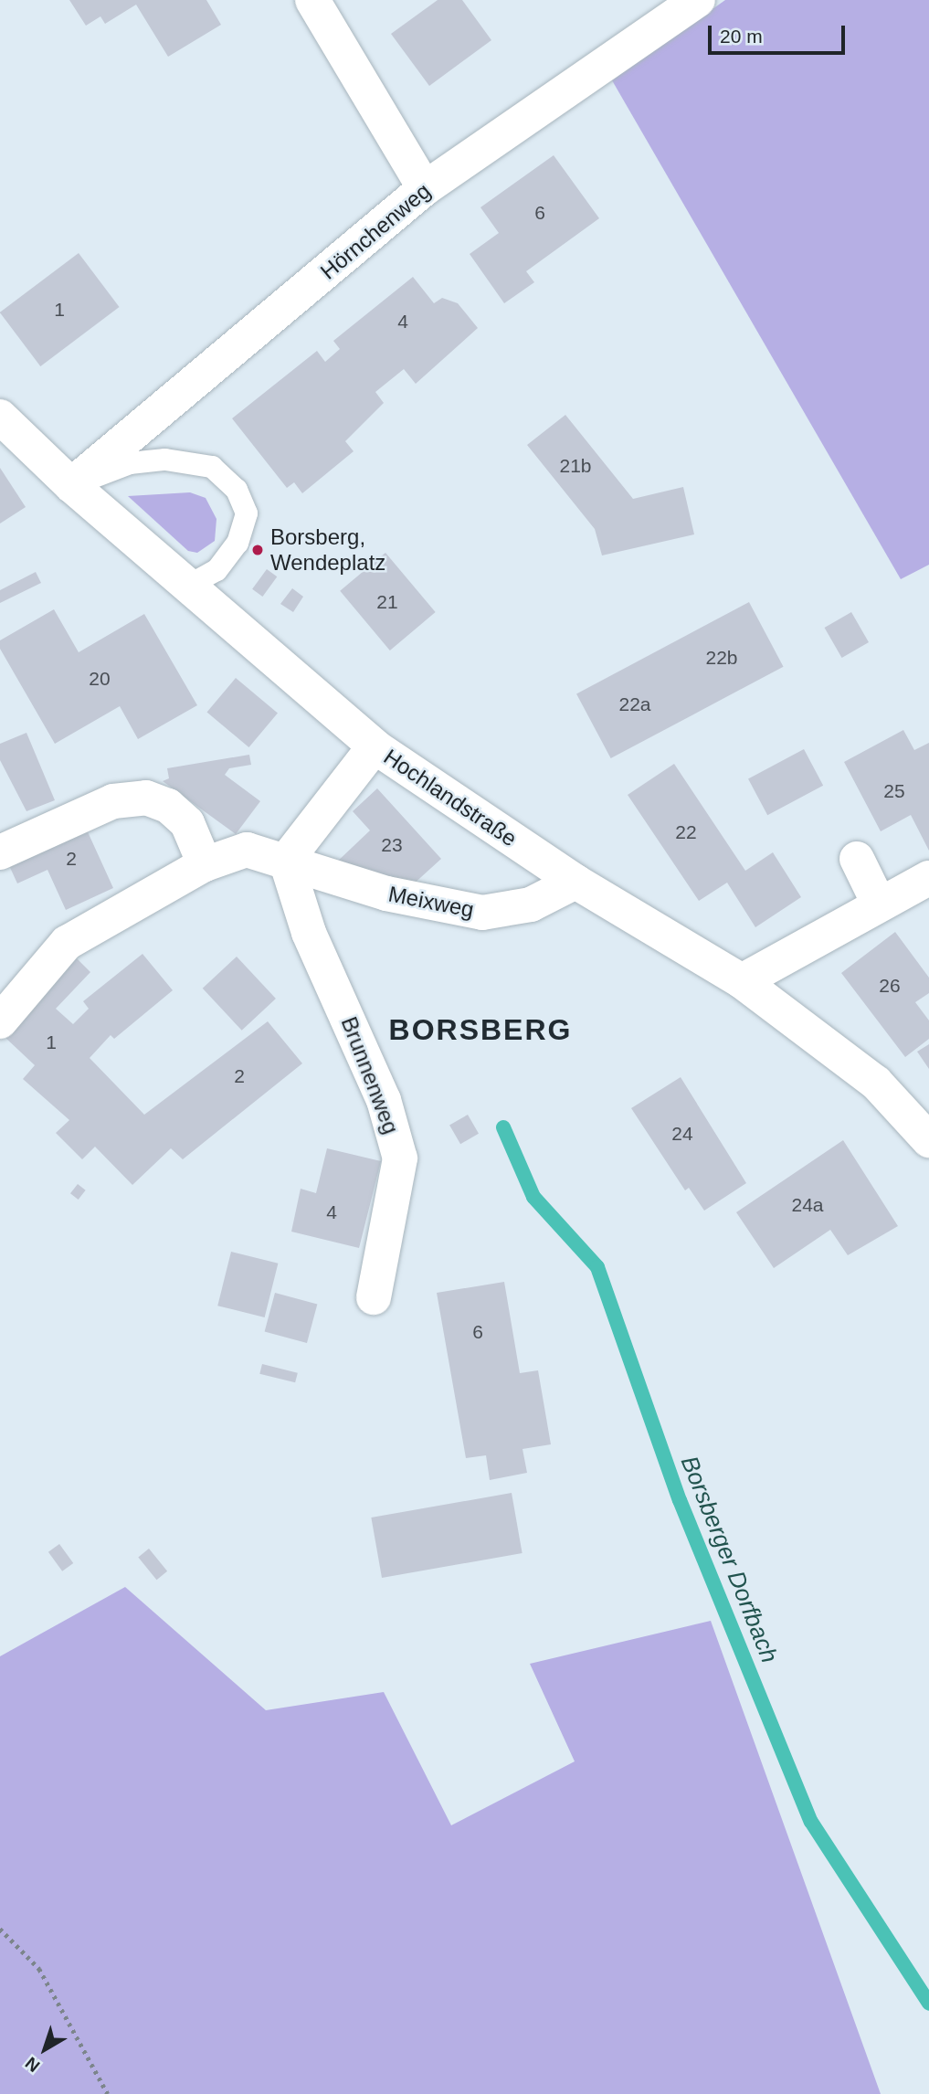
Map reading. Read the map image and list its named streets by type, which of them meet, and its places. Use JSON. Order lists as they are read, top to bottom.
{
  "streets": {
    "street": [
      "Hörnchenweg",
      "Hochlandstraße",
      "Meixweg",
      "Brunnenweg"
    ]
  },
  "crossings": [
    ["Hörnchenweg", "Hochlandstraße"],
    ["Hochlandstraße", "Meixweg"],
    ["Meixweg", "Brunnenweg"]
  ],
  "districts": ["BORSBERG"],
  "water": ["Borsberger Dorfbach"],
  "places": ["Borsberg, Wendeplatz"],
  "house_numbers": [
    "6",
    "1",
    "4",
    "21b",
    "21",
    "22b",
    "20",
    "22a",
    "25",
    "22",
    "23",
    "2",
    "26",
    "1",
    "2",
    "24",
    "24a",
    "4",
    "6"
  ],
  "scale_bar": "20 m",
  "north": "bottom left"
}
